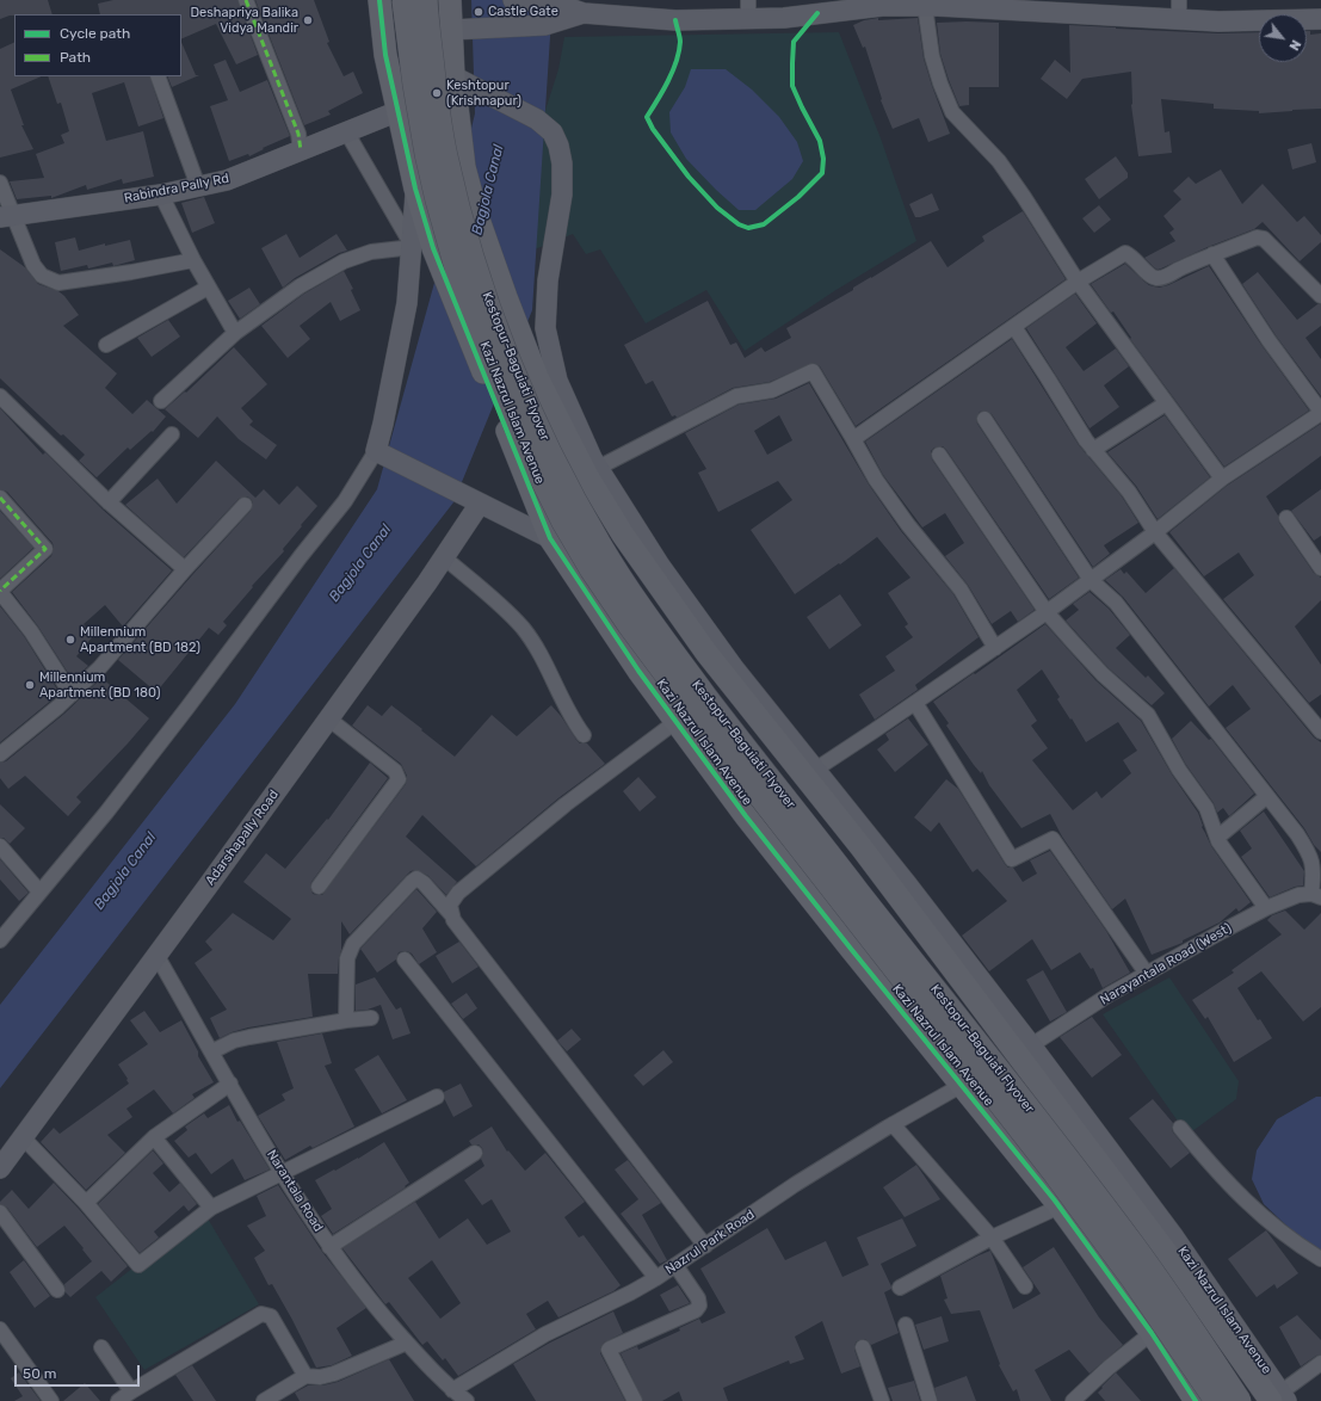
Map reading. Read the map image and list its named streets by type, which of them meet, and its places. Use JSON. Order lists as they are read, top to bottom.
{
  "streets": {
    "main road": ["Kestopur-Baguiati Flyover", "Kazi Nazrul Islam Avenue"],
    "street": [
      "Rabindra Pally Rd",
      "Adarshapally Road",
      "Narayantala Road (West)",
      "Narantala Road",
      "Nazrul Park Road"
    ]
  },
  "crossings": [
    ["Rabindra Pally Rd", "Kazi Nazrul Islam Avenue"],
    ["Kazi Nazrul Islam Avenue", "Narayantala Road (West)"],
    ["Kazi Nazrul Islam Avenue", "Nazrul Park Road"],
    ["Adarshapally Road", "Narantala Road"],
    ["Narayantala Road (West)", "Nazrul Park Road"],
    ["Narantala Road", "Nazrul Park Road"]
  ],
  "water": ["Bagjola Canal"],
  "places": [
    "Castle Gate",
    "Deshapriya Balika Vidya Mandir",
    "Keshtopur (Krishnapur)",
    "Millennium Apartment (BD 182)",
    "Millennium Apartment (BD 180)"
  ],
  "legend": ["Cycle path", "Path"],
  "scale_bar": "50 m",
  "north": "bottom right"
}
